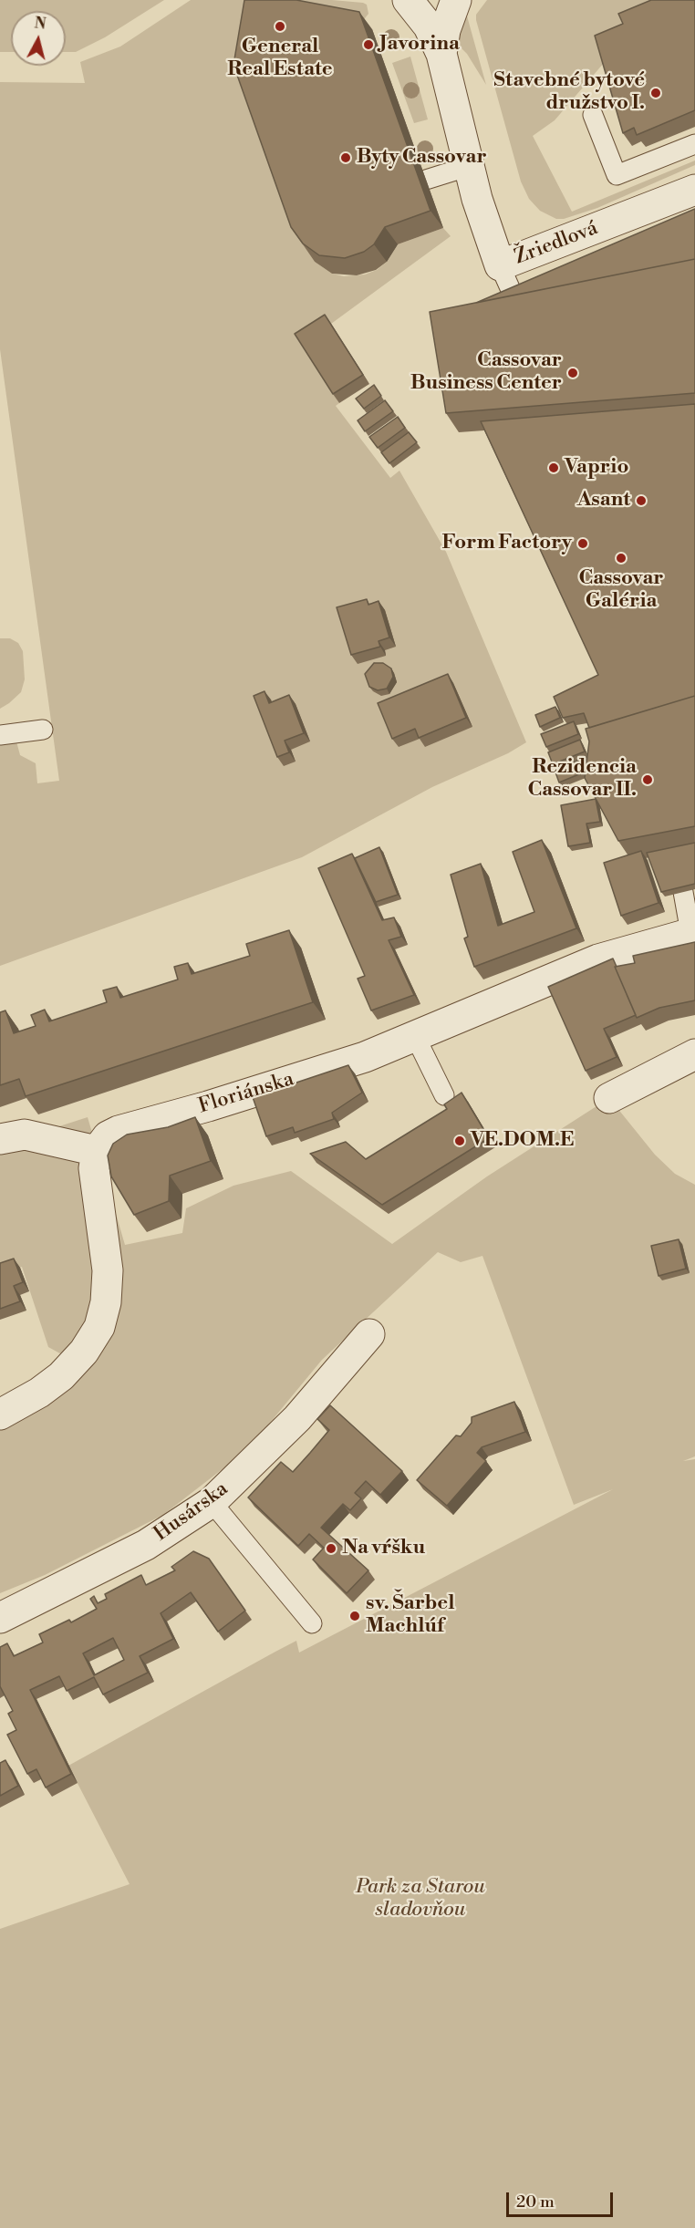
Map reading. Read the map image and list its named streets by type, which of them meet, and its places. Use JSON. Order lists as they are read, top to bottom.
{
  "streets": {
    "street": ["Žriedlová", "Floriánska", "Husárska"]
  },
  "parks": ["Park za Starou sladovňou"],
  "places": [
    "General Real Estate",
    "Javorina",
    "Stavebné bytové družstvo I.",
    "Byty Cassovar",
    "Cassovar Business Center",
    "Vaprio",
    "Asant",
    "Form Factory",
    "Cassovar Galéria",
    "Rezidencia Cassovar II.",
    "VE.DOM.E",
    "Na vŕšku",
    "sv. Šarbel Machlúf"
  ],
  "scale_bar": "20 m",
  "north": "top"
}
